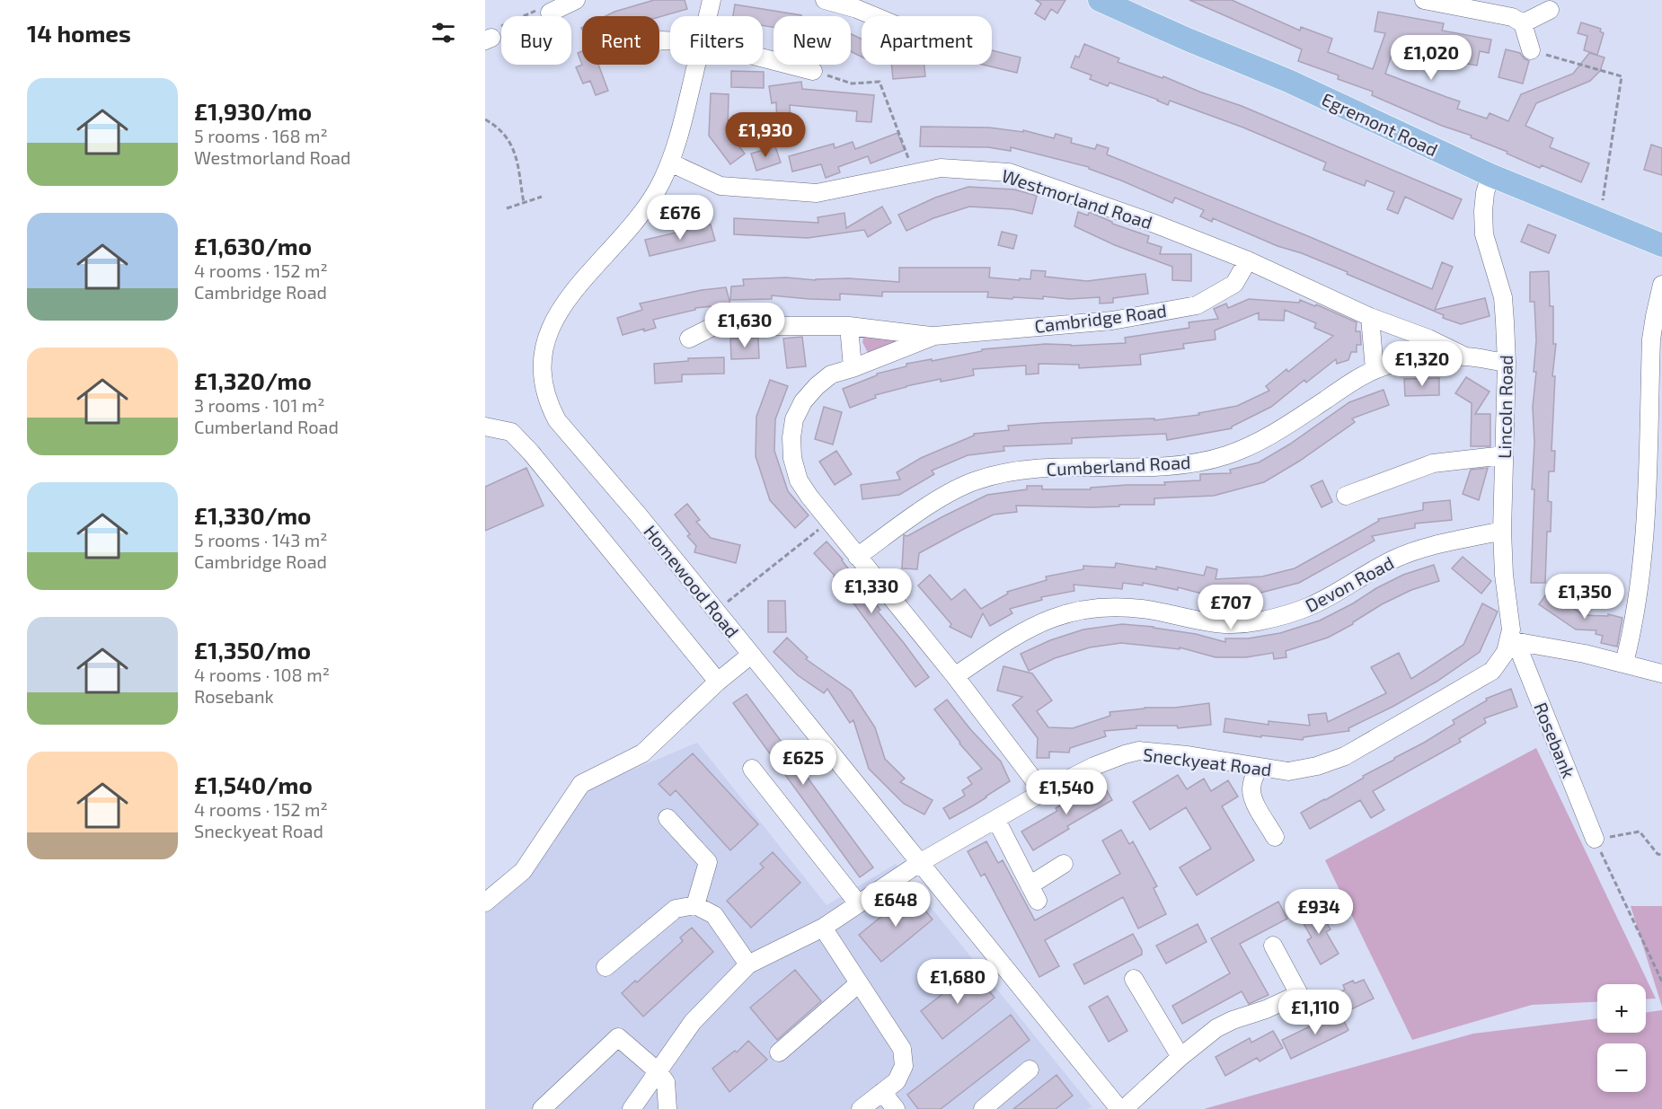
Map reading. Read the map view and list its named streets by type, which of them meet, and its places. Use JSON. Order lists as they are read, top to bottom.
{
  "streets": {
    "main road": ["Egremont Road"],
    "street": [
      "Westmorland Road",
      "Cambridge Road",
      "Lincoln Road",
      "Cumberland Road",
      "Homewood Road",
      "Devon Road",
      "Rosebank",
      "Sneckyeat Road"
    ]
  },
  "crossings": [
    ["Egremont Road", "Lincoln Road"],
    ["Westmorland Road", "Cambridge Road"],
    ["Westmorland Road", "Cumberland Road"],
    ["Westmorland Road", "Homewood Road"],
    ["Cambridge Road", "Cumberland Road"],
    ["Cambridge Road", "Devon Road"],
    ["Cambridge Road", "Sneckyeat Road"],
    ["Lincoln Road", "Cumberland Road"],
    ["Lincoln Road", "Devon Road"],
    ["Lincoln Road", "Rosebank"],
    ["Lincoln Road", "Sneckyeat Road"],
    ["Homewood Road", "Sneckyeat Road"],
    ["Rosebank", "Sneckyeat Road"]
  ],
  "page": {
    "heading": "14 homes",
    "chip": [
      "Buy",
      "Rent",
      "Filters",
      "New",
      "Apartment"
    ],
    "price": [
      "£1,020",
      "£1,930",
      "£676",
      "£1,630",
      "£1,320",
      "£1,330",
      "£1,350",
      "£707",
      "£625",
      "£1,540",
      "£648",
      "£934",
      "£1,680",
      "£1,110"
    ],
    "list": [
      {
        "name": "£1,930/mo",
        "note": "5 rooms · 168 m² · Westmorland Road"
      },
      {
        "name": "£1,630/mo",
        "note": "4 rooms · 152 m² · Cambridge Road"
      },
      {
        "name": "£1,320/mo",
        "note": "3 rooms · 101 m² · Cumberland Road"
      },
      {
        "name": "£1,330/mo",
        "note": "5 rooms · 143 m² · Cambridge Road"
      },
      {
        "name": "£1,350/mo",
        "note": "4 rooms · 108 m² · Rosebank"
      },
      {
        "name": "£1,540/mo",
        "note": "4 rooms · 152 m² · Sneckyeat Road"
      }
    ],
    "map_buttons": ["+", "−"]
  }
}
